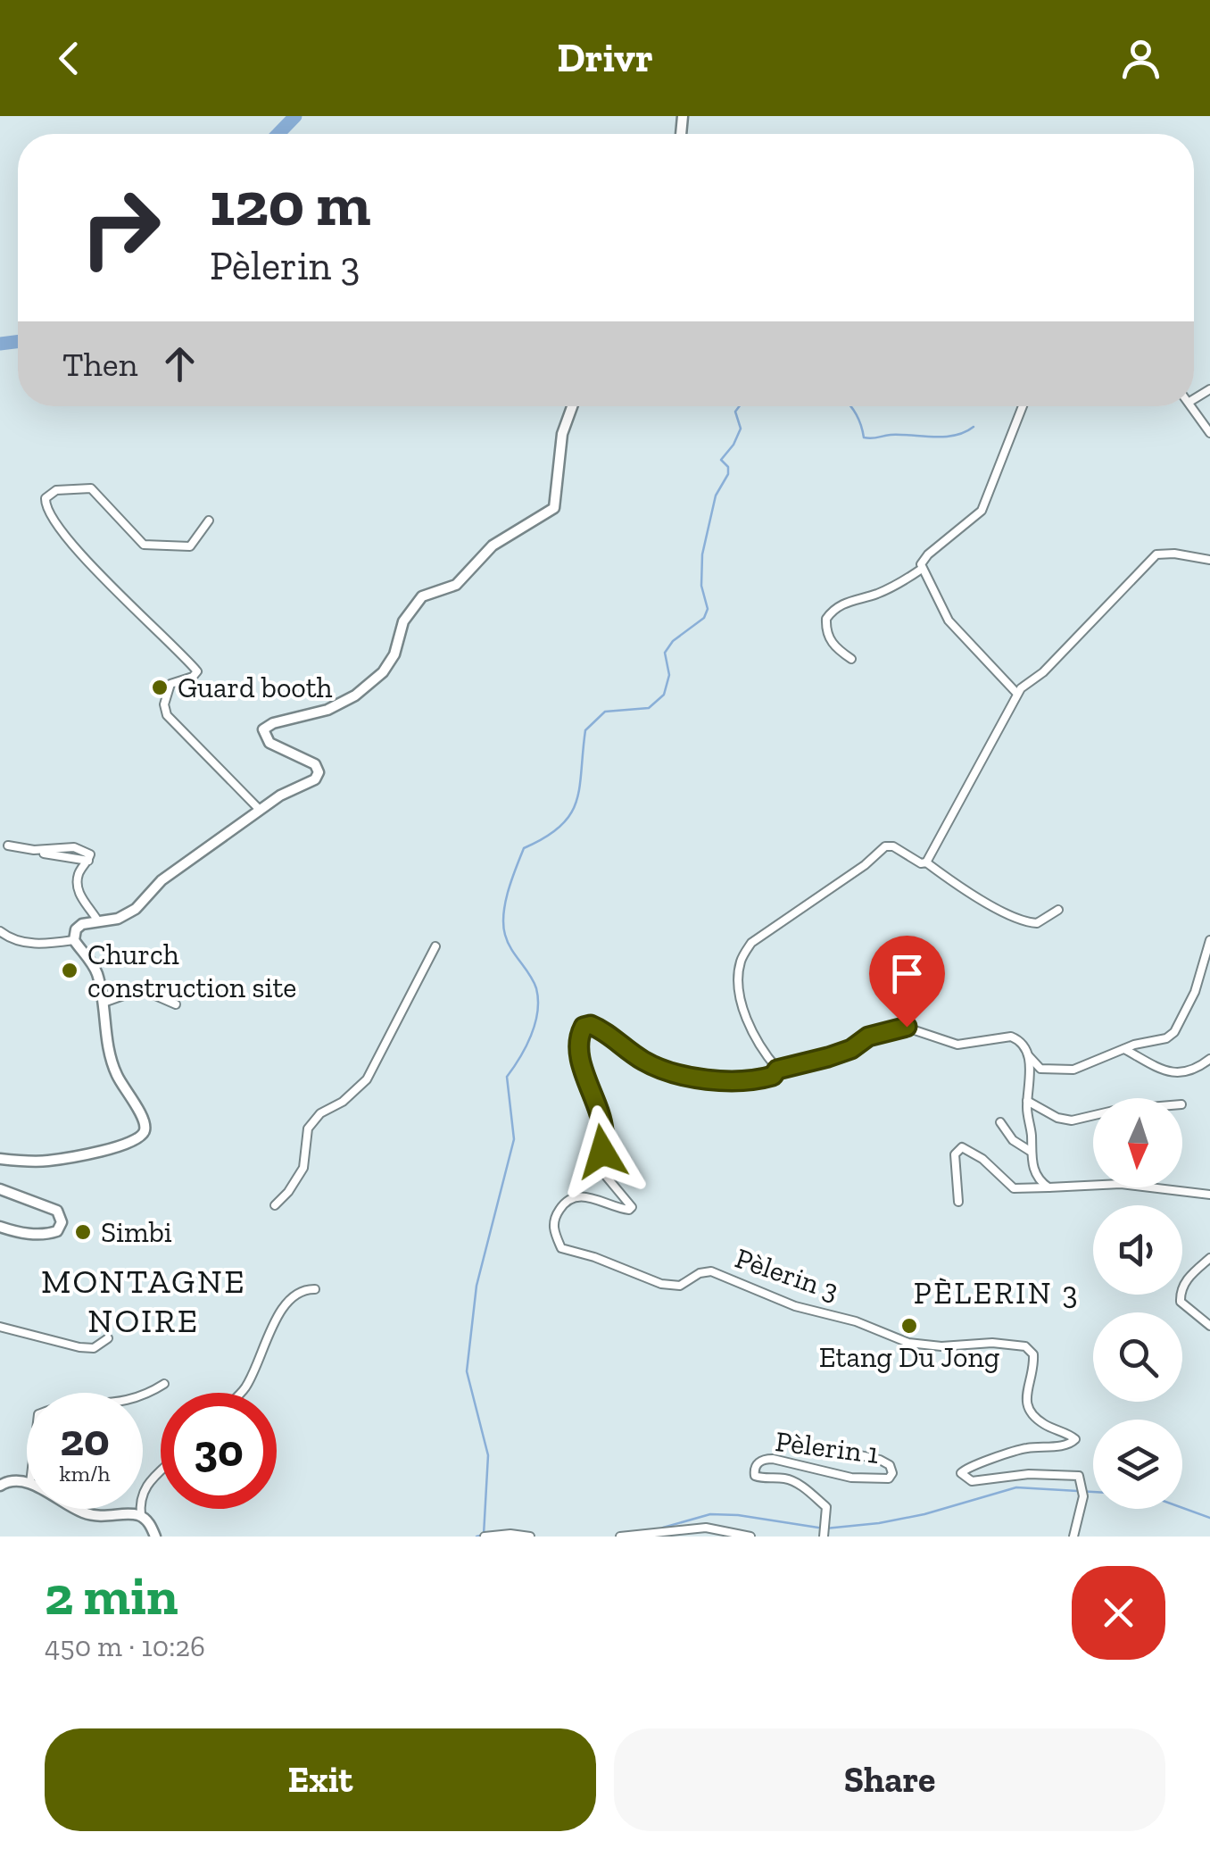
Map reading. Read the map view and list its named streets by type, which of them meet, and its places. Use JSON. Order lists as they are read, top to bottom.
{
  "streets": {
    "street": ["Pèlerin 3", "Pèlerin 1"]
  },
  "districts": ["MONTAGNE NOIRE", "PÈLERIN 3"],
  "places": [
    "Guard booth",
    "Church construction site",
    "Simbi",
    "Etang Du Jong"
  ],
  "north": "bottom",
  "page": {
    "header": "Drivr",
    "turn": ["120 m", "Pèlerin 3"],
    "then": "Then",
    "speed": "20 km/h",
    "limit": "30",
    "heading": ["2 min", "450 m · 10:26"],
    "buttons": ["Exit", "Share"]
  }
}
